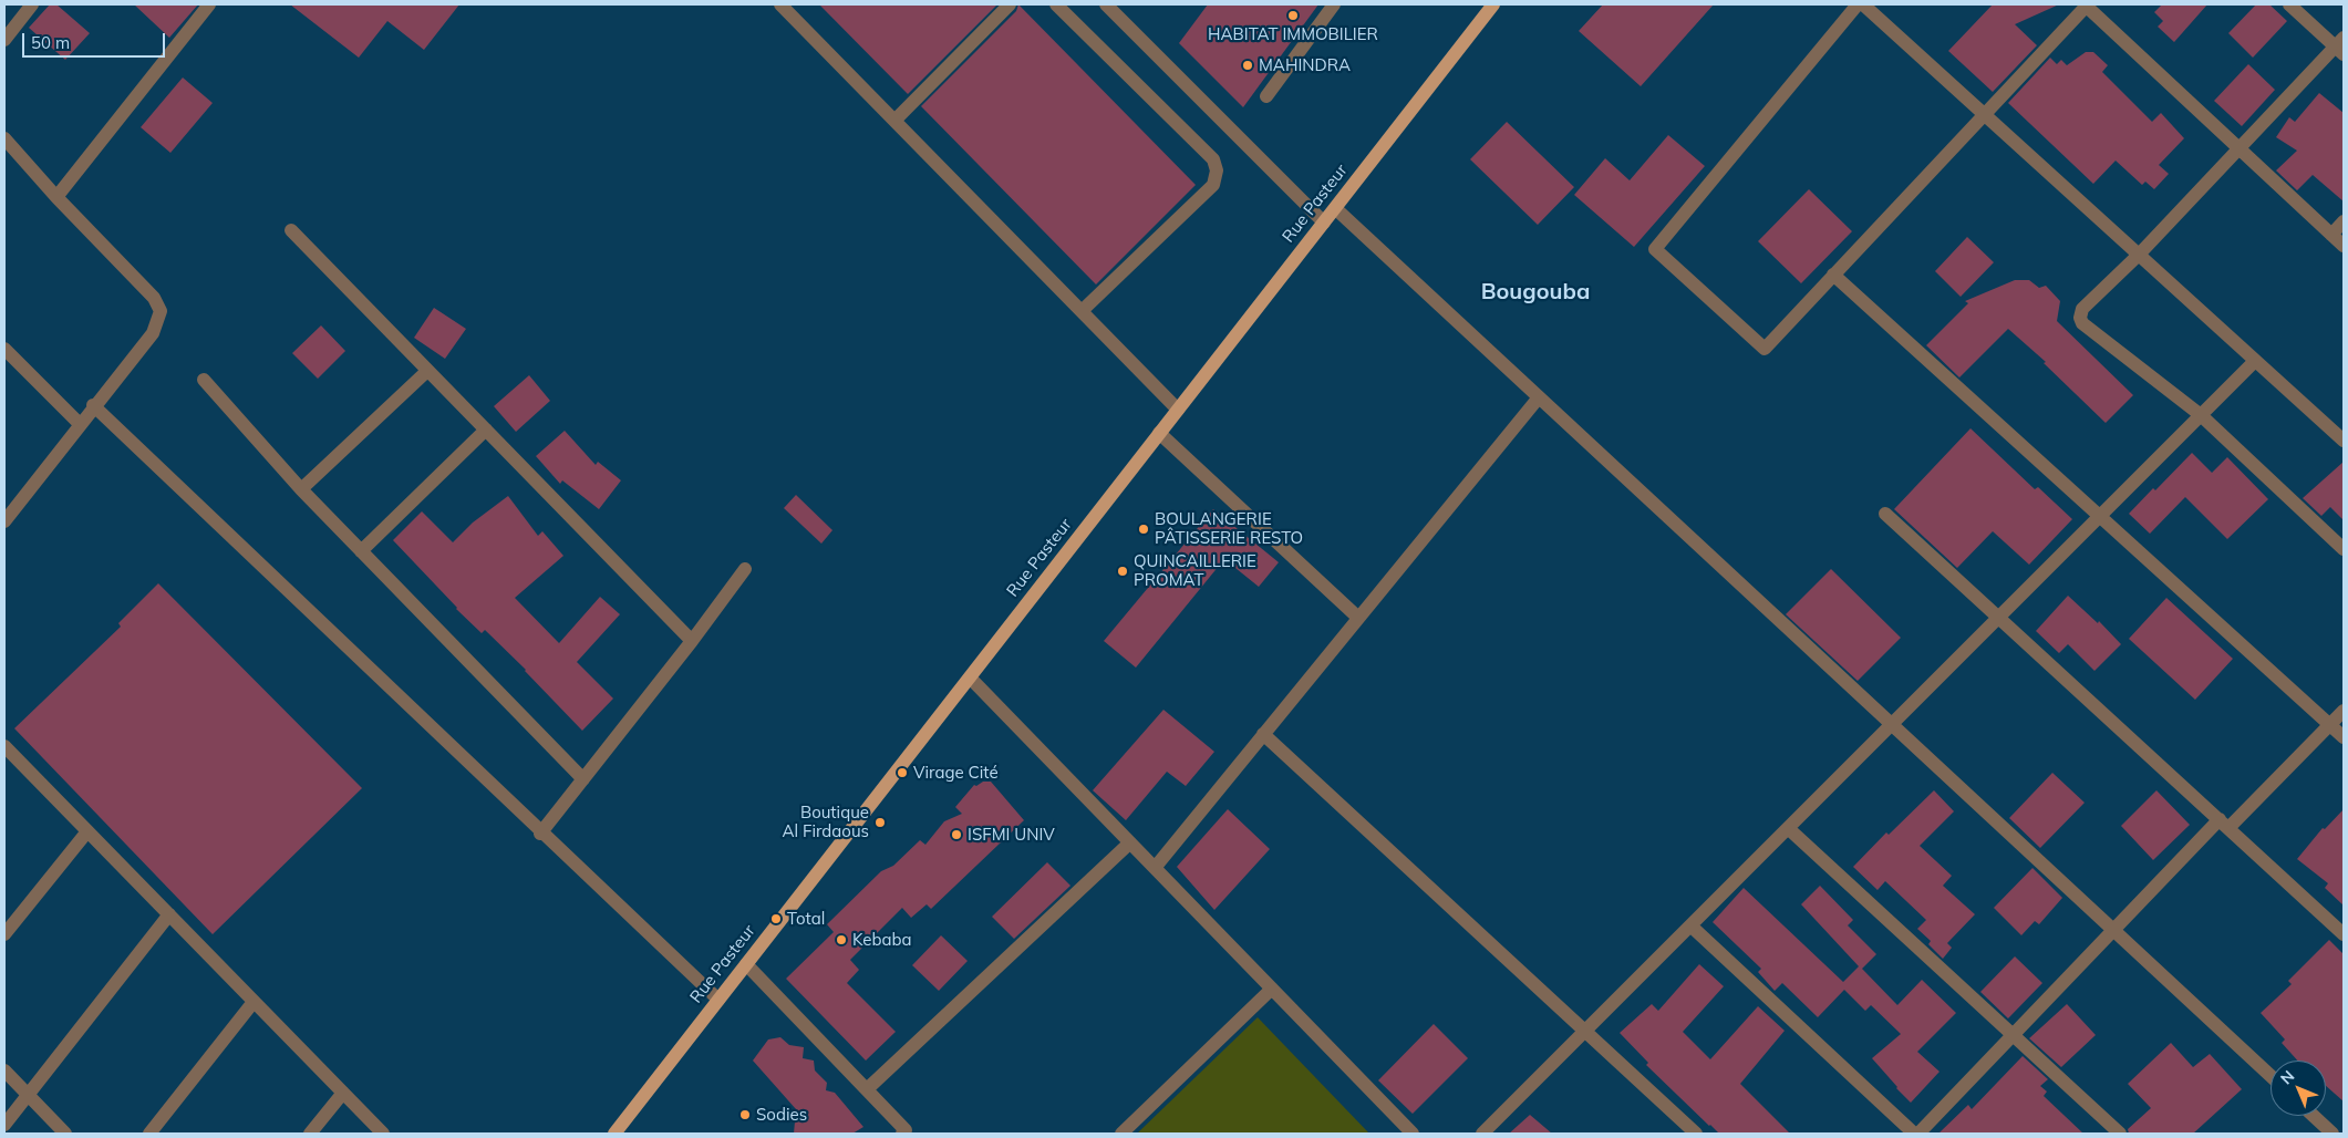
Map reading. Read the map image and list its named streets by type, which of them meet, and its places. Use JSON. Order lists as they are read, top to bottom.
{
  "streets": {
    "main road": ["Rue Pasteur"]
  },
  "districts": ["Bougouba"],
  "places": [
    "HABITAT IMMOBILIER",
    "MAHINDRA",
    "BOULANGERIE PÂTISSERIE RESTO",
    "QUINCAILLERIE PROMAT",
    "Virage Cité",
    "Boutique Al Firdaous",
    "ISFMI UNIV",
    "Total",
    "Kebaba",
    "Sodies"
  ],
  "scale_bar": "50 m",
  "north": "top left"
}
